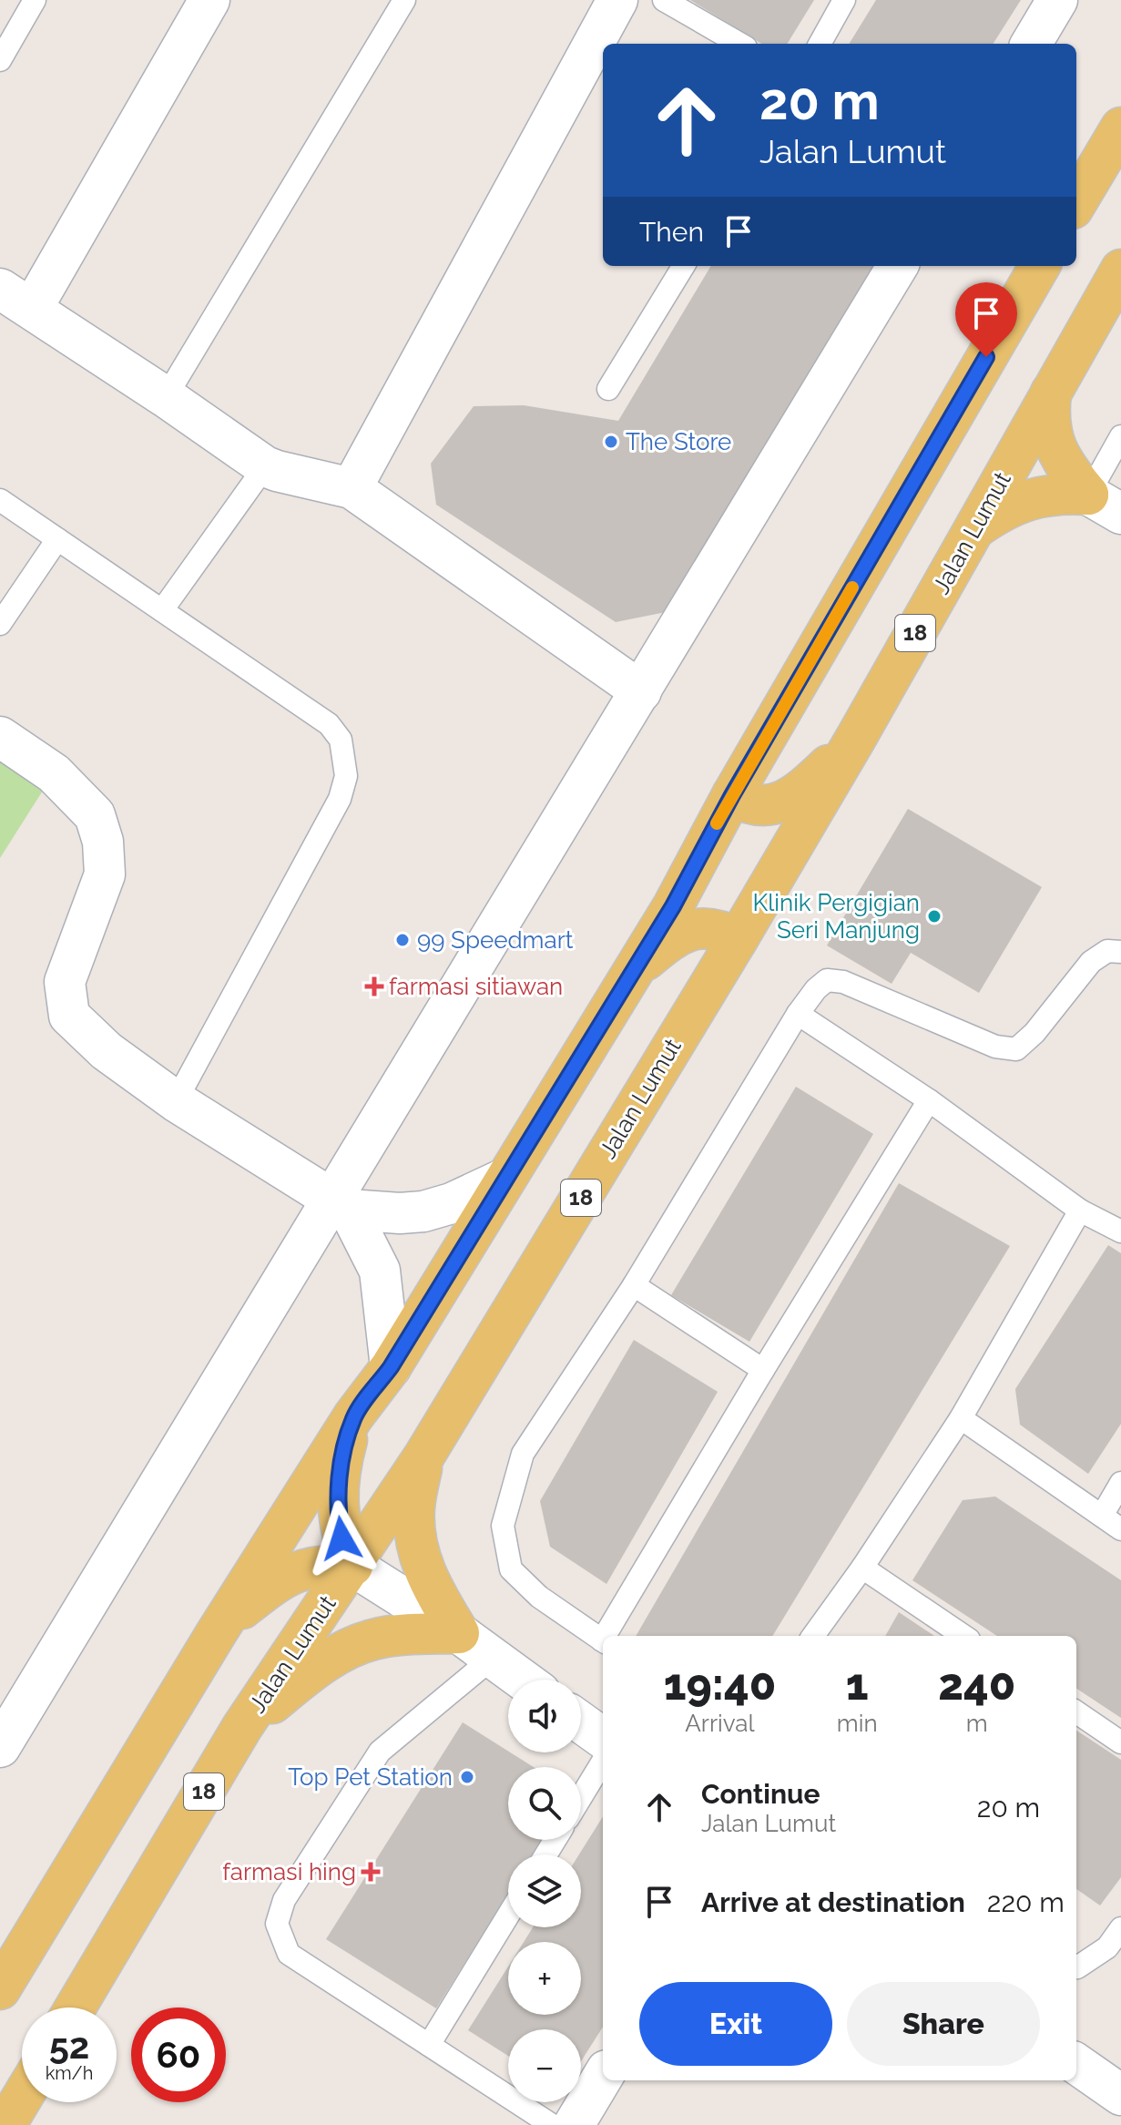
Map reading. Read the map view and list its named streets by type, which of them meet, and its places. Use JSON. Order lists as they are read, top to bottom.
{
  "streets": {
    "main road": ["Jalan Lumut", "18"]
  },
  "places": {
    "other": [
      "The Store",
      "Klinik Pergigian Seri Manjung",
      "99 Speedmart",
      "Top Pet Station"
    ],
    "health": ["farmasi sitiawan", "farmasi hing"]
  },
  "page": {
    "turn": ["20 m", "Jalan Lumut"],
    "then": "Then",
    "eta": [
      "19:40",
      "Arrival",
      "1",
      "min",
      "240",
      "m"
    ],
    "map_buttons": ["+", "−"],
    "list": [
      {
        "name": "Continue",
        "note": "Jalan Lumut",
        "value": "20 m"
      },
      {
        "name": "Arrive at destination",
        "value": "220 m"
      }
    ],
    "buttons": ["Exit", "Share"],
    "speed": "52 km/h",
    "limit": "60"
  }
}
